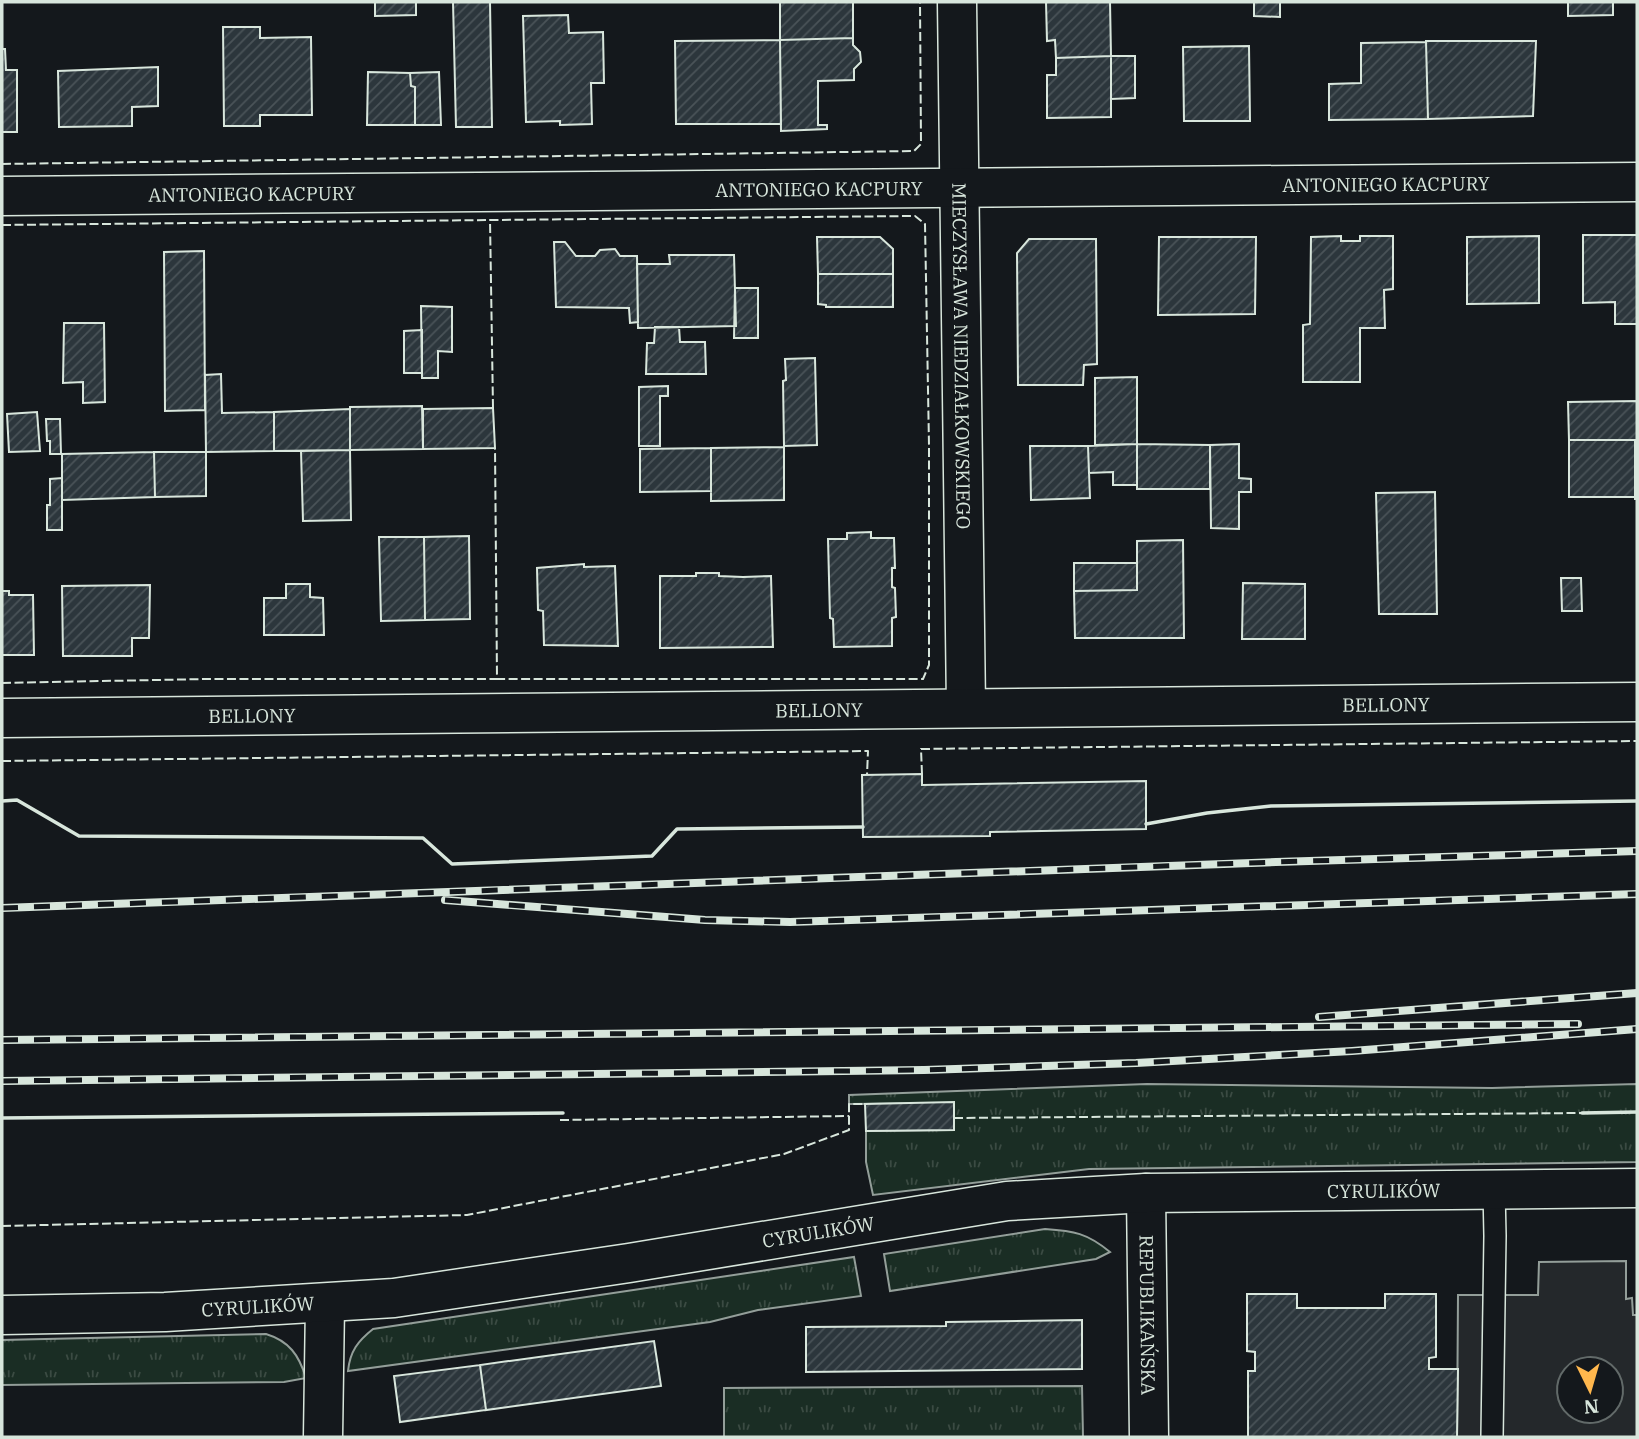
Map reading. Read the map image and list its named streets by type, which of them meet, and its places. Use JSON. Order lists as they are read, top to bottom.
{
  "streets": {
    "street": [
      "ANTONIEGO KACPURY",
      "MIECZYSŁAWA NIEDZIAŁKOWSKIEGO",
      "BELLONY",
      "CYRULIKÓW",
      "REPUBLIKAŃSKA"
    ]
  },
  "crossings": [
    ["ANTONIEGO KACPURY", "MIECZYSŁAWA NIEDZIAŁKOWSKIEGO"],
    ["MIECZYSŁAWA NIEDZIAŁKOWSKIEGO", "BELLONY"],
    ["CYRULIKÓW", "REPUBLIKAŃSKA"]
  ],
  "north": "bottom"
}
